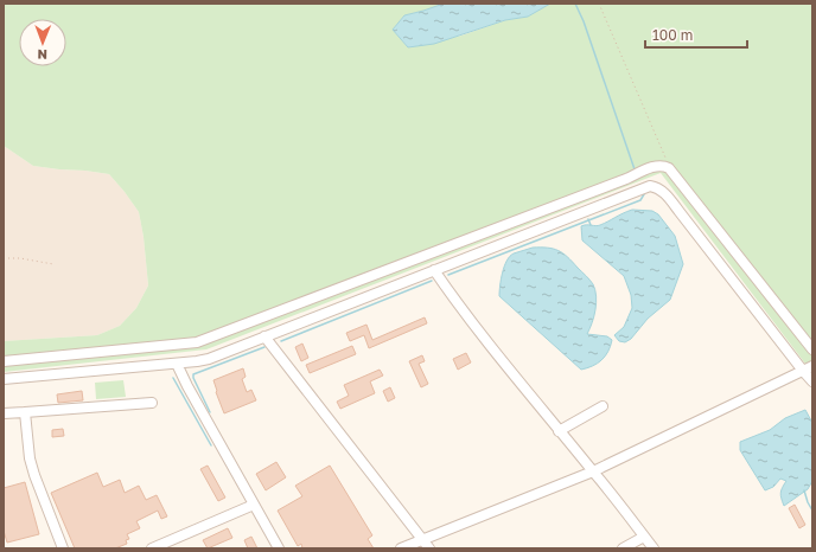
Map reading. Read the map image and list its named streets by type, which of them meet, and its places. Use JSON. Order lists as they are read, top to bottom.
{
  "scale_bar": "100 m",
  "north": "bottom"
}
